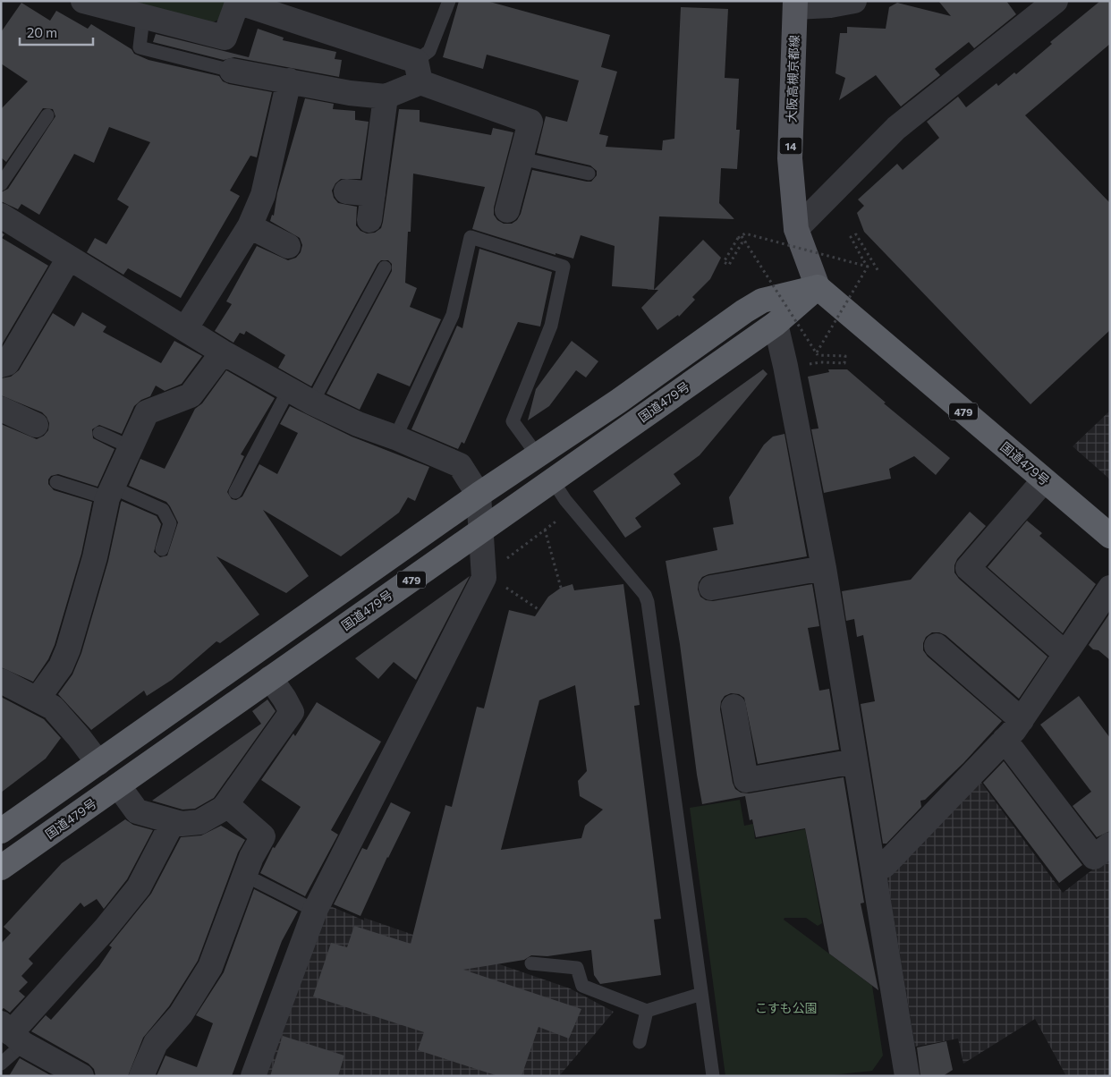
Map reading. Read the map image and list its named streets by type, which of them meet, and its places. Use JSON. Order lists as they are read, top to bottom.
{
  "streets": {
    "highway": ["国道479号", "479"],
    "main road": ["大阪高槻京都線", "14"]
  },
  "crossings": [
    ["大阪高槻京都線", "国道479号"],
    ["大阪高槻京都線", "479"],
    ["国道479号", "479"]
  ],
  "parks": ["こすも公園"],
  "scale_bar": "20 m"
}
